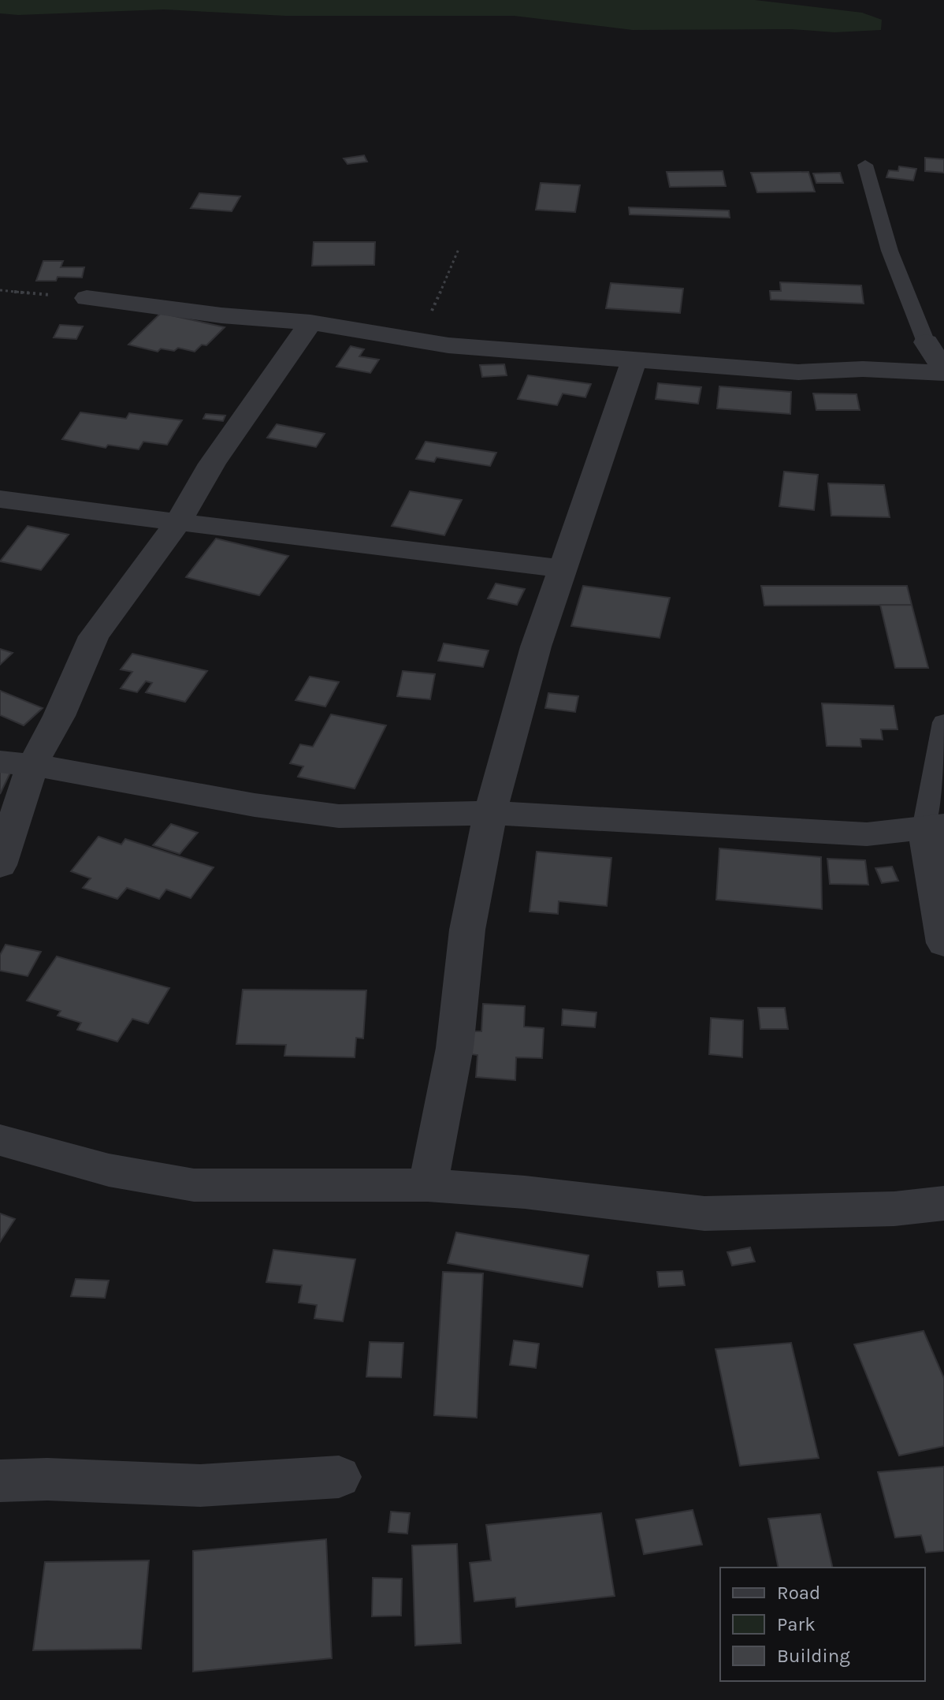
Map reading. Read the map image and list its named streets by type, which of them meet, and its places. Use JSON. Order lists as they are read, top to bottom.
{
  "legend": ["Road", "Park", "Building"]
}
